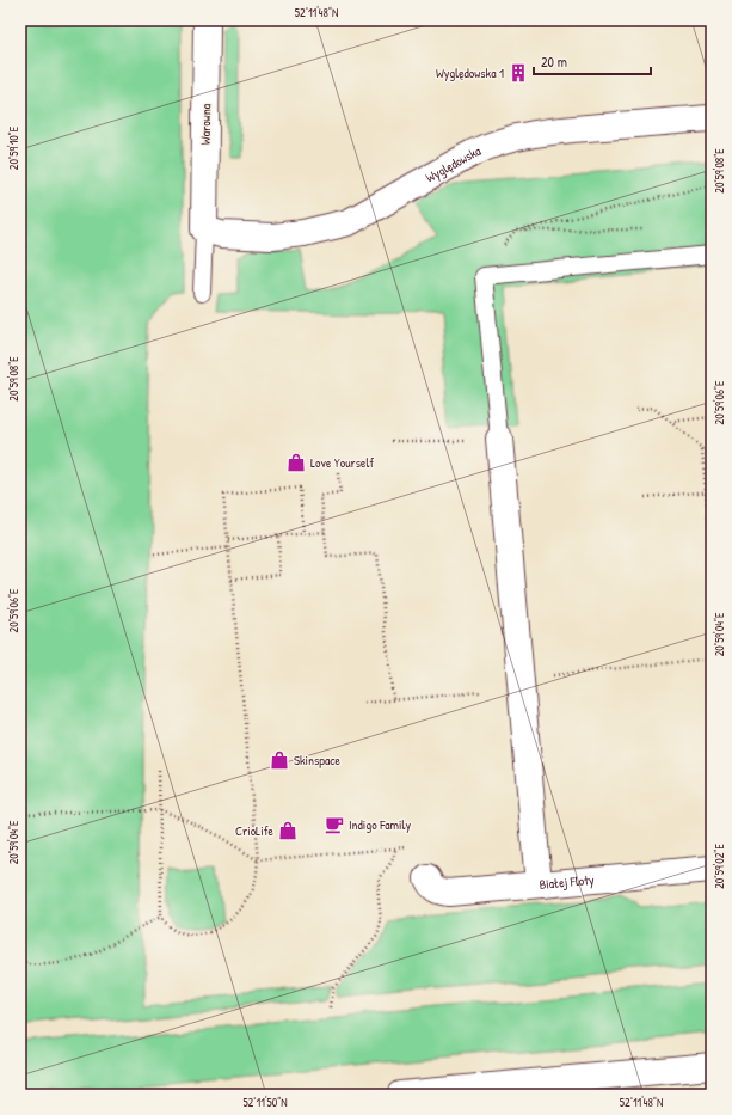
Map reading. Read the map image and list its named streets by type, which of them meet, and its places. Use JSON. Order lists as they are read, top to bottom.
{
  "streets": {
    "street": ["Warowna", "Wyględowska", "Białej Floty"]
  },
  "crossings": [
    ["Warowna", "Wyględowska"]
  ],
  "places": {
    "building": ["Wyględowska 1"],
    "shop": ["Love Yourself", "Skinspace", "CrioLife"],
    "cafe": ["Indigo Family"]
  },
  "scale_bar": "20 m",
  "coordinates": [
    "52°11'48\"N",
    "20°59'10\"E",
    "20°59'08\"E",
    "20°59'06\"E",
    "20°59'04\"E",
    "20°59'02\"E",
    "52°11'50\"N"
  ]
}
